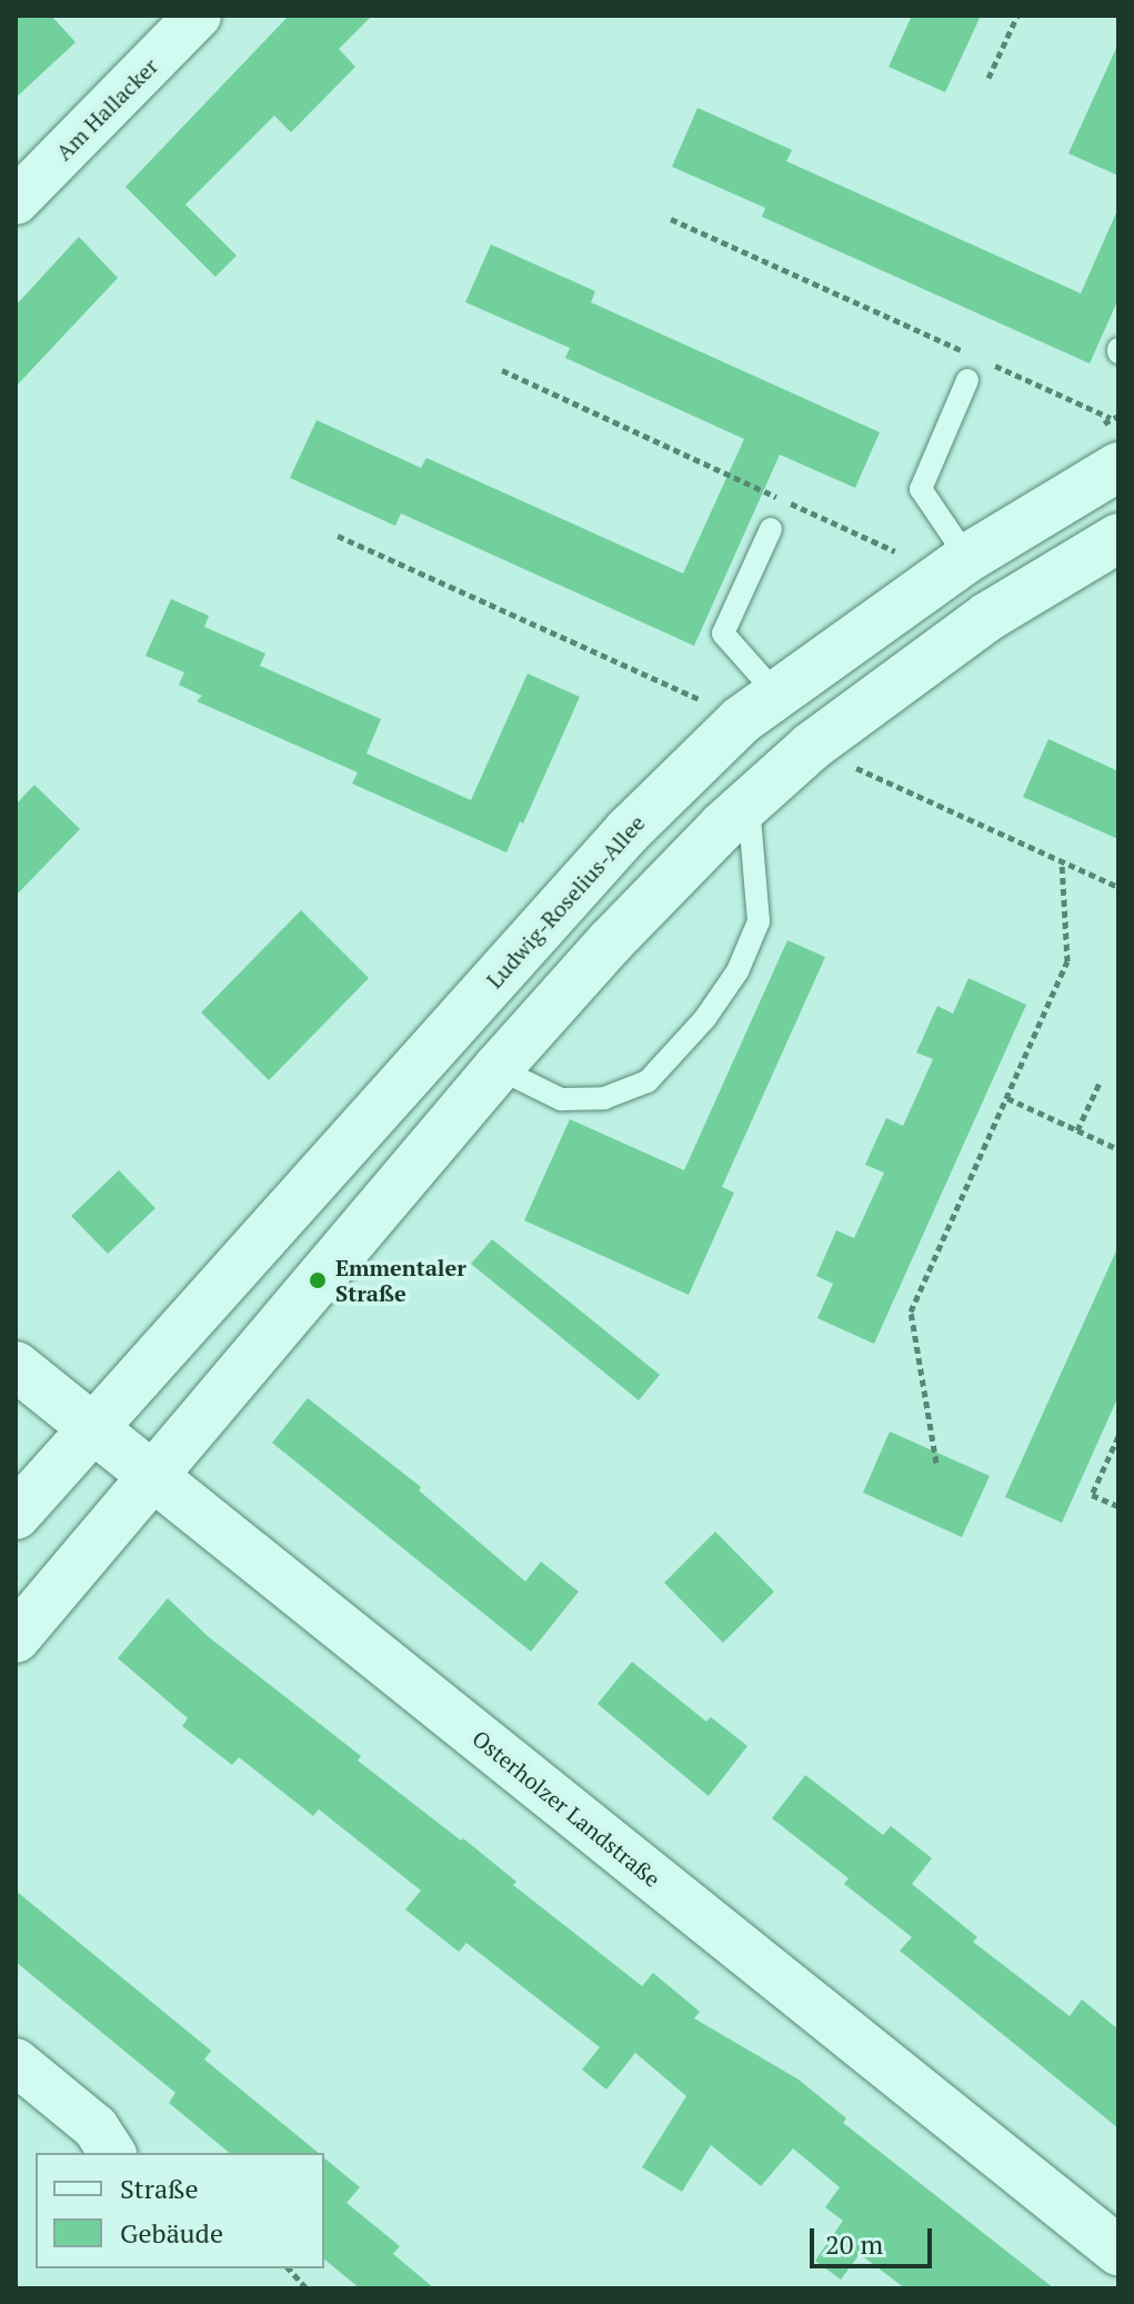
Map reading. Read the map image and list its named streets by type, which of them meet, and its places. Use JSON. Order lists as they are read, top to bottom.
{
  "streets": {
    "main road": ["Ludwig-Roselius-Allee", "Osterholzer Landstraße"],
    "street": ["Am Hallacker"]
  },
  "crossings": [
    ["Ludwig-Roselius-Allee", "Osterholzer Landstraße"]
  ],
  "places": ["Emmentaler Straße"],
  "legend": ["Straße", "Gebäude"],
  "scale_bar": "20 m"
}
